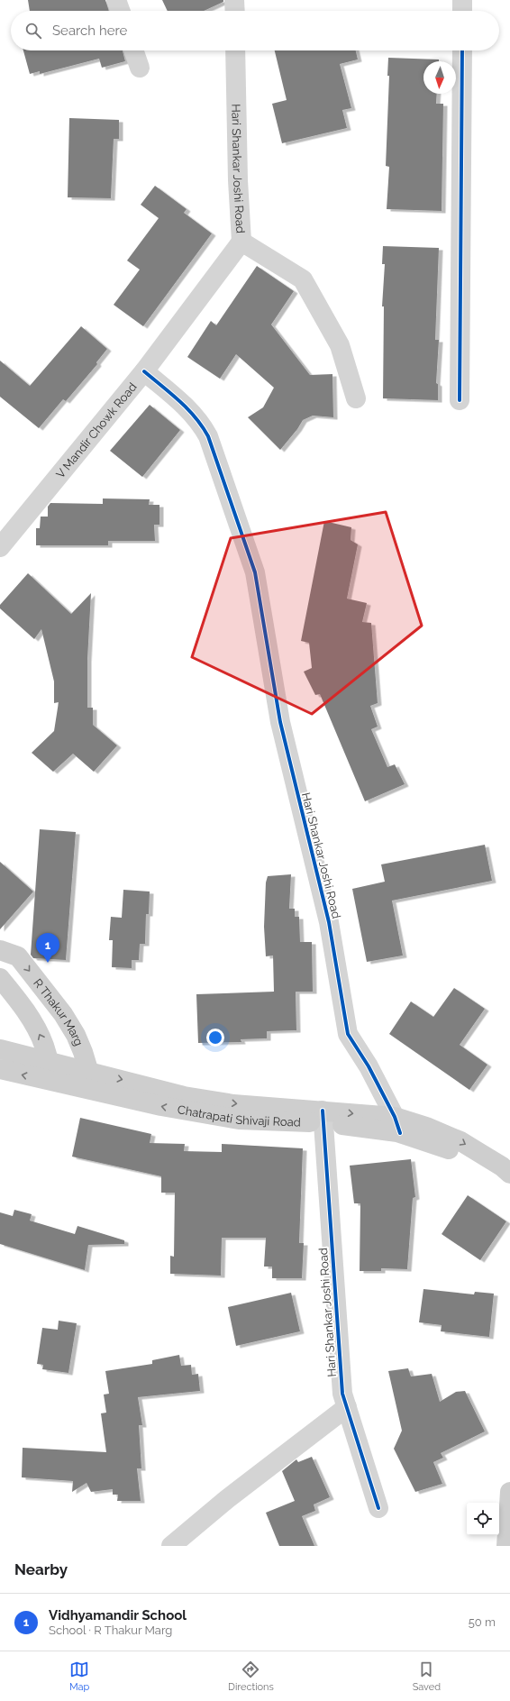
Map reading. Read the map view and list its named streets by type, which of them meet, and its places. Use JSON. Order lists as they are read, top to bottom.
{
  "streets": {
    "main road": ["R Thakur Marg", "Chatrapati Shivaji Road"],
    "street": ["Hari Shankar Joshi Road", "V Mandir Chowk Road"]
  },
  "crossings": [
    ["Hari Shankar Joshi Road", "V Mandir Chowk Road"],
    ["Hari Shankar Joshi Road", "Chatrapati Shivaji Road"],
    ["R Thakur Marg", "Chatrapati Shivaji Road"]
  ],
  "north": "bottom",
  "page": {
    "search": "Search here",
    "pins": "1",
    "heading": "Nearby",
    "list": [
      {
        "mark": "1",
        "name": "Vidhyamandir School",
        "note": "School · R Thakur Marg",
        "value": "50 m"
      }
    ],
    "nav": ["Map", "Directions", "Saved"]
  }
}
